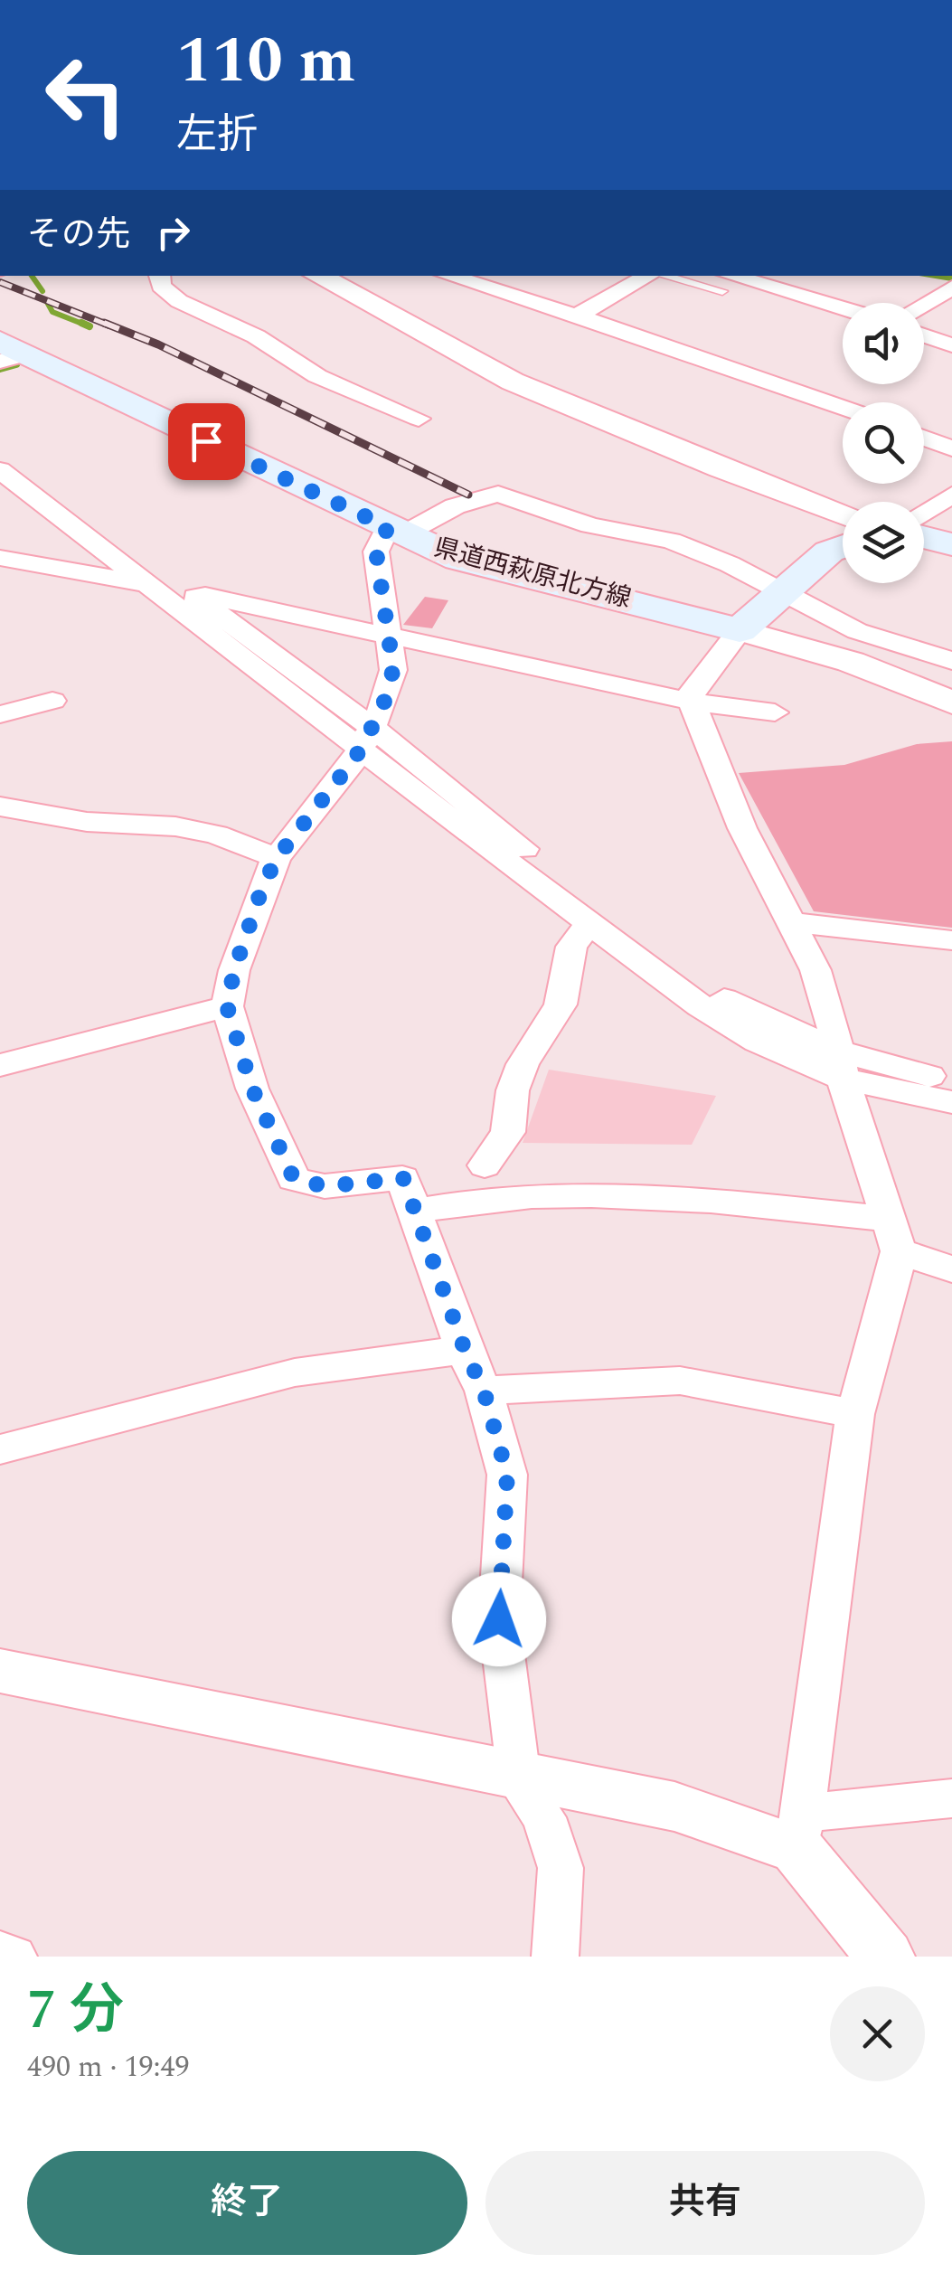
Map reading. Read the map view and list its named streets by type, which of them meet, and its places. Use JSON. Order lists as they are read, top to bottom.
{
  "streets": {
    "main road": ["県道西萩原北方線"]
  },
  "page": {
    "turn": ["110 m", "左折"],
    "then": "その先",
    "heading": ["7 分", "490 m · 19:49"],
    "buttons": ["終了", "共有"]
  }
}
